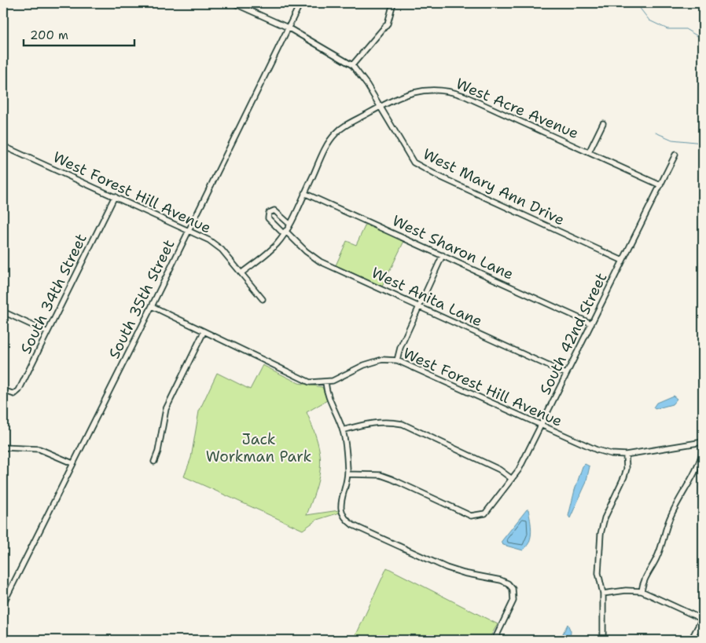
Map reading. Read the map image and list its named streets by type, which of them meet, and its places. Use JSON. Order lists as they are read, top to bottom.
{
  "streets": {
    "street": [
      "West Acre Avenue",
      "West Mary Ann Drive",
      "West Forest Hill Avenue",
      "West Sharon Lane",
      "South 34th Street",
      "West Anita Lane",
      "South 35th Street",
      "South 42nd Street"
    ]
  },
  "crossings": [
    ["West Acre Avenue", "West Mary Ann Drive"],
    ["West Acre Avenue", "West Forest Hill Avenue"],
    ["West Acre Avenue", "West Sharon Lane"],
    ["West Acre Avenue", "West Anita Lane"],
    ["West Acre Avenue", "South 42nd Street"],
    ["West Mary Ann Drive", "South 42nd Street"],
    ["West Forest Hill Avenue", "South 34th Street"],
    ["West Forest Hill Avenue", "South 35th Street"],
    ["West Forest Hill Avenue", "South 42nd Street"],
    ["West Sharon Lane", "South 42nd Street"],
    ["West Anita Lane", "South 42nd Street"]
  ],
  "parks": ["Jack Workman Park"],
  "scale_bar": "200 m"
}
